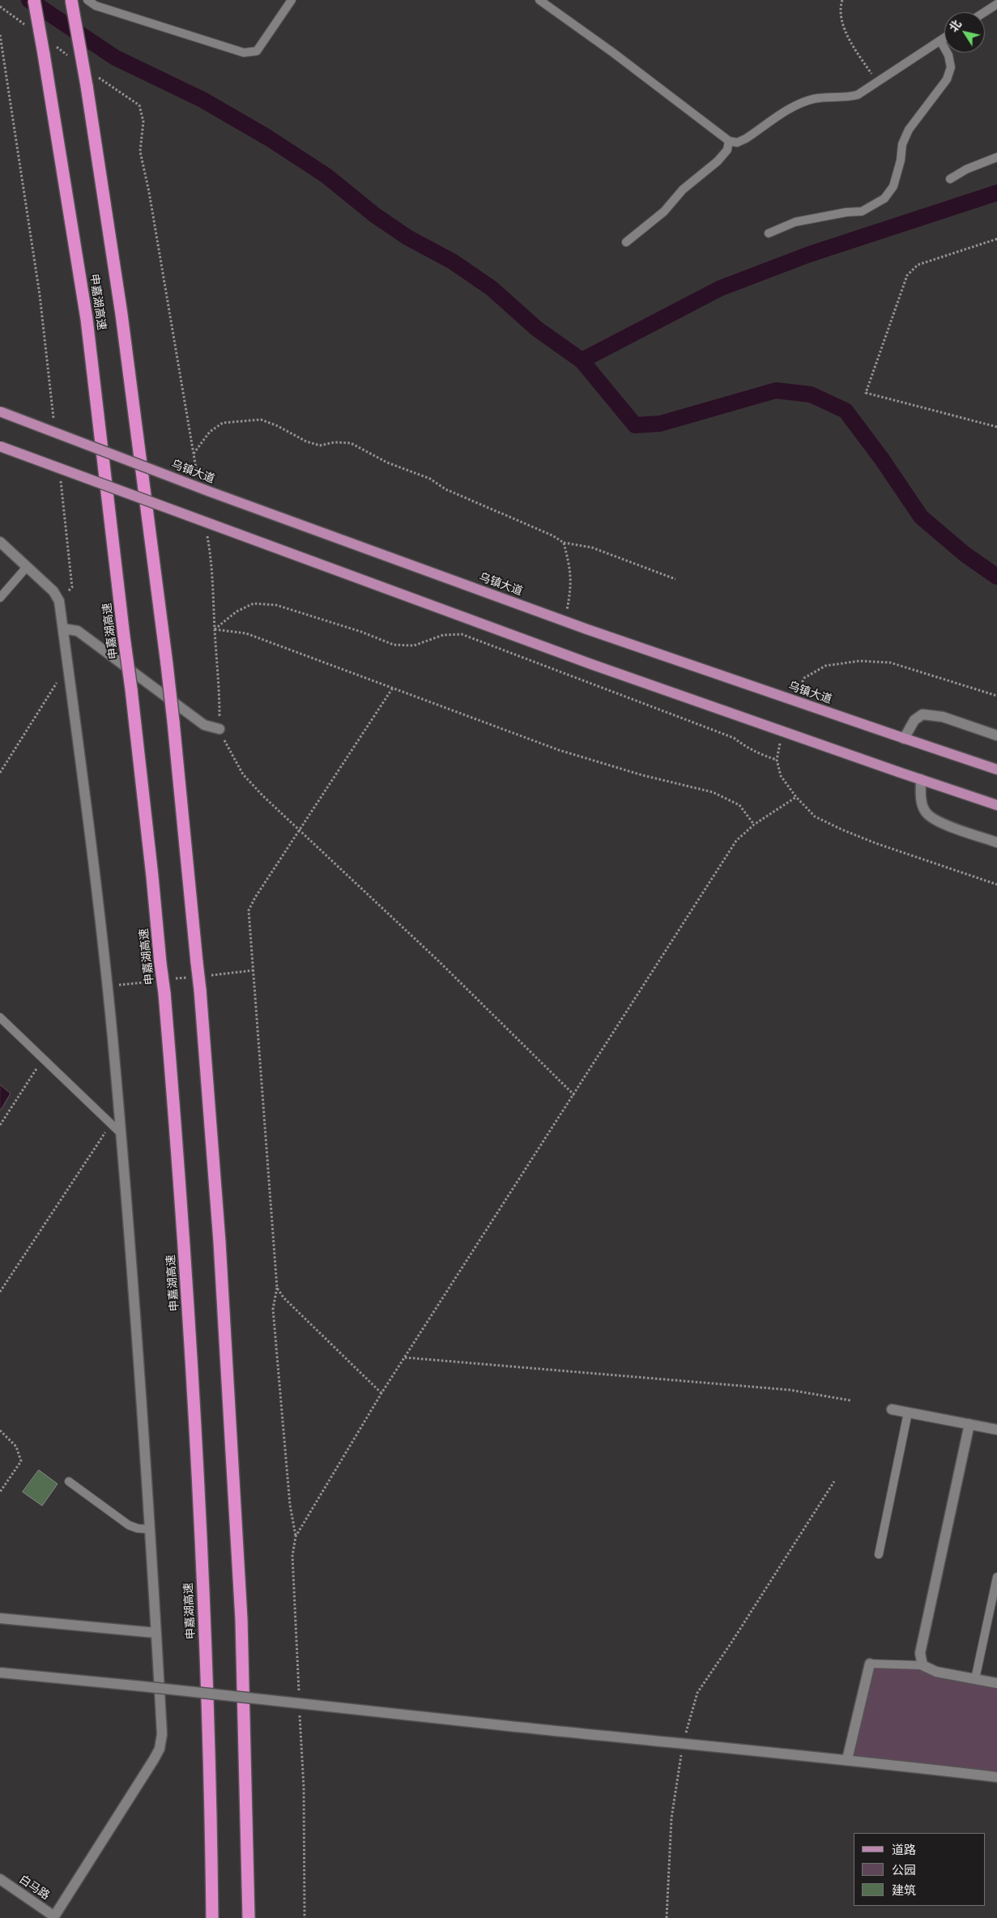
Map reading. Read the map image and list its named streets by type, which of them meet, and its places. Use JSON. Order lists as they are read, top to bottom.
{
  "streets": {
    "highway": ["申嘉湖高速"],
    "main road": ["乌镇大道"],
    "street": ["白马路"]
  },
  "legend": ["道路", "公园", "建筑"],
  "north": "top left"
}
